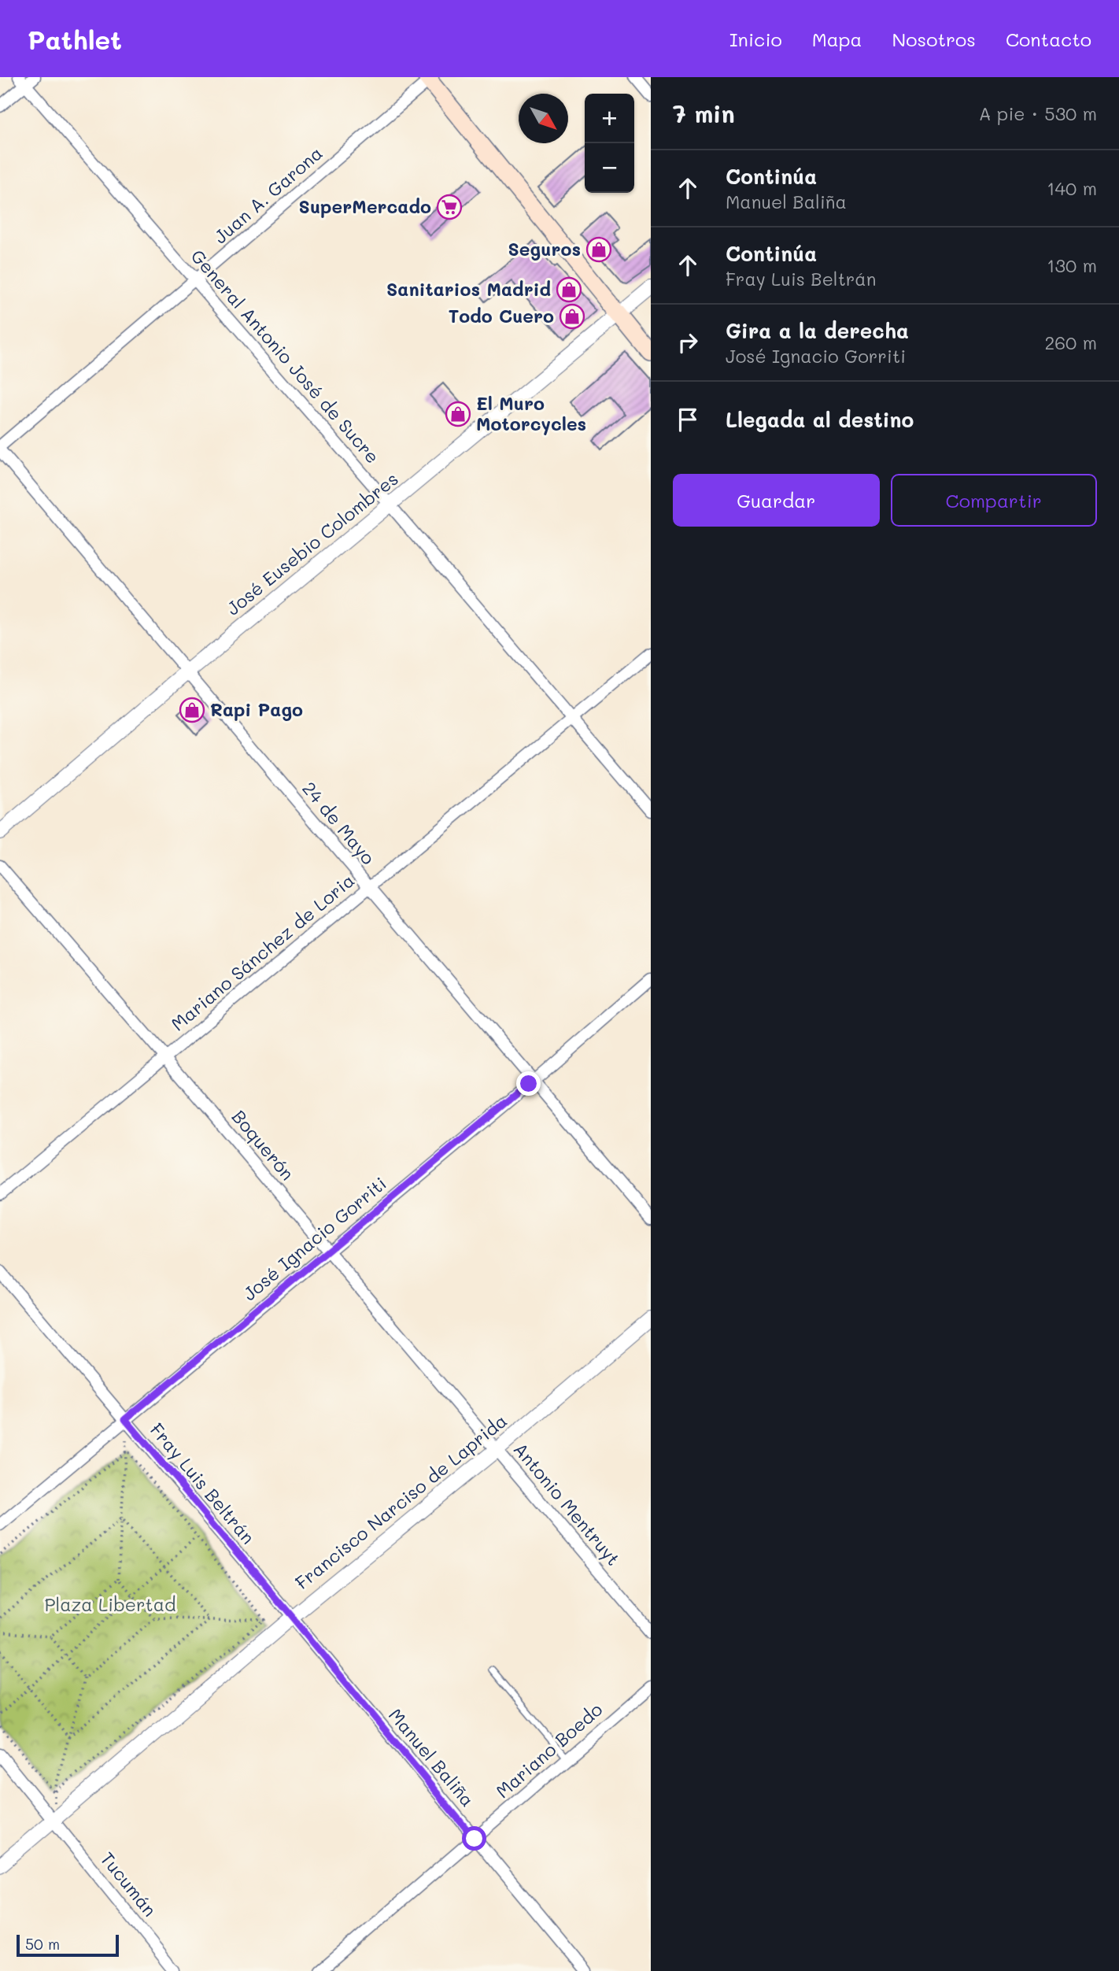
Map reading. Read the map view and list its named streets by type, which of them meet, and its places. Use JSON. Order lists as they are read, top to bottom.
{
  "streets": {
    "street": [
      "Juan A. Garona",
      "General Antonio José de Sucre",
      "José Eusebio Colombres",
      "24 de Mayo",
      "Mariano Sánchez de Loria",
      "Boquerón",
      "José Ignacio Gorriti",
      "Fray Luis Beltrán",
      "Francisco Narciso de Laprida",
      "Antonio Mentruyt",
      "Mariano Boedo",
      "Manuel Baliña",
      "Tucumán"
    ]
  },
  "crossings": [
    ["Juan A. Garona", "General Antonio José de Sucre"],
    ["Juan A. Garona", "24 de Mayo"],
    ["General Antonio José de Sucre", "José Eusebio Colombres"],
    ["General Antonio José de Sucre", "Mariano Sánchez de Loria"],
    ["José Eusebio Colombres", "24 de Mayo"],
    ["24 de Mayo", "Mariano Sánchez de Loria"],
    ["24 de Mayo", "José Ignacio Gorriti"],
    ["Mariano Sánchez de Loria", "Boquerón"],
    ["Boquerón", "José Ignacio Gorriti"],
    ["Boquerón", "Francisco Narciso de Laprida"],
    ["Boquerón", "Antonio Mentruyt"],
    ["José Ignacio Gorriti", "Fray Luis Beltrán"],
    ["Fray Luis Beltrán", "Francisco Narciso de Laprida"],
    ["Fray Luis Beltrán", "Manuel Baliña"],
    ["Francisco Narciso de Laprida", "Antonio Mentruyt"],
    ["Francisco Narciso de Laprida", "Manuel Baliña"],
    ["Francisco Narciso de Laprida", "Tucumán"],
    ["Mariano Boedo", "Manuel Baliña"]
  ],
  "parks": ["Plaza Libertad"],
  "places": {
    "supermarket": ["SuperMercado"],
    "shop": [
      "Seguros",
      "Sanitarios Madrid",
      "Todo Cuero",
      "El Muro Motorcycles",
      "Rapi Pago"
    ]
  },
  "scale_bar": "50 m",
  "north": "bottom right",
  "page": {
    "header": "Pathlet",
    "nav": [
      "Inicio",
      "Mapa",
      "Nosotros",
      "Contacto"
    ],
    "heading": ["7 min", "A pie · 530 m"],
    "map_buttons": ["+", "−"],
    "list": [
      ["Continúa", "Manuel Baliña", "140 m"],
      ["Continúa", "Fray Luis Beltrán", "130 m"],
      ["Gira a la derecha", "José Ignacio Gorriti", "260 m"],
      "Llegada al destino"
    ],
    "buttons": ["Guardar", "Compartir"],
    "scale": "50 m"
  }
}
